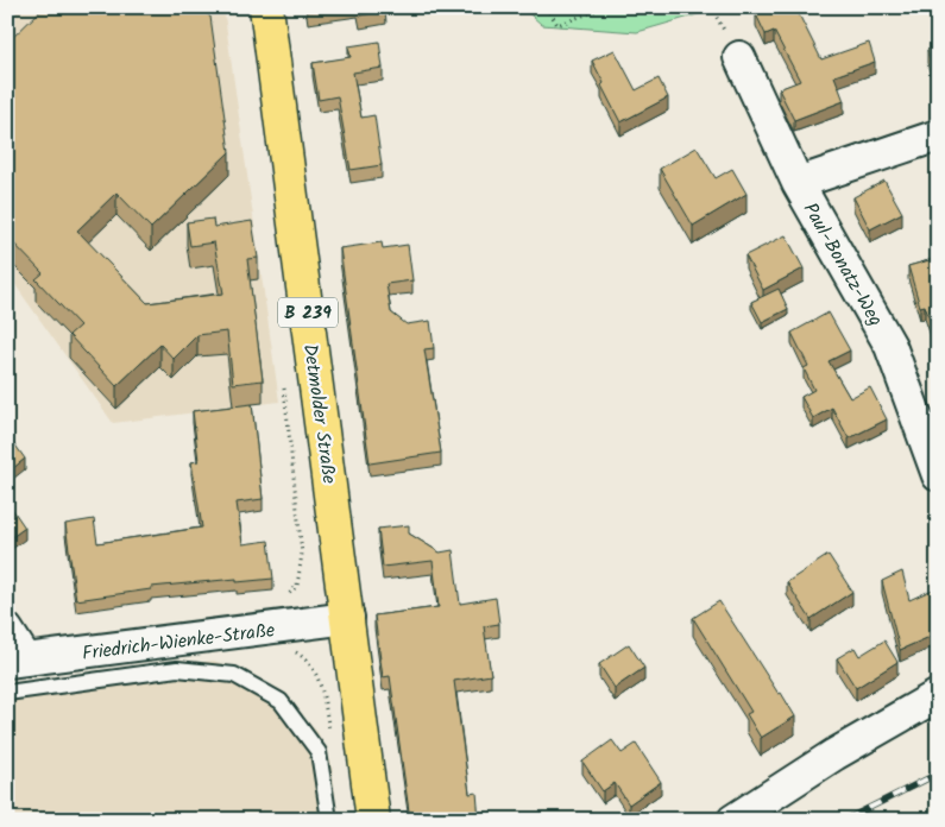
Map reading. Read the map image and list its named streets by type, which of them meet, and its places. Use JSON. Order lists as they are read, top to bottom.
{
  "streets": {
    "main road": ["B 239", "Detmolder Straße"],
    "street": ["Paul-Bonatz-Weg", "Friedrich-Wienke-Straße"]
  },
  "crossings": [
    ["Detmolder Straße", "Friedrich-Wienke-Straße"]
  ]
}
